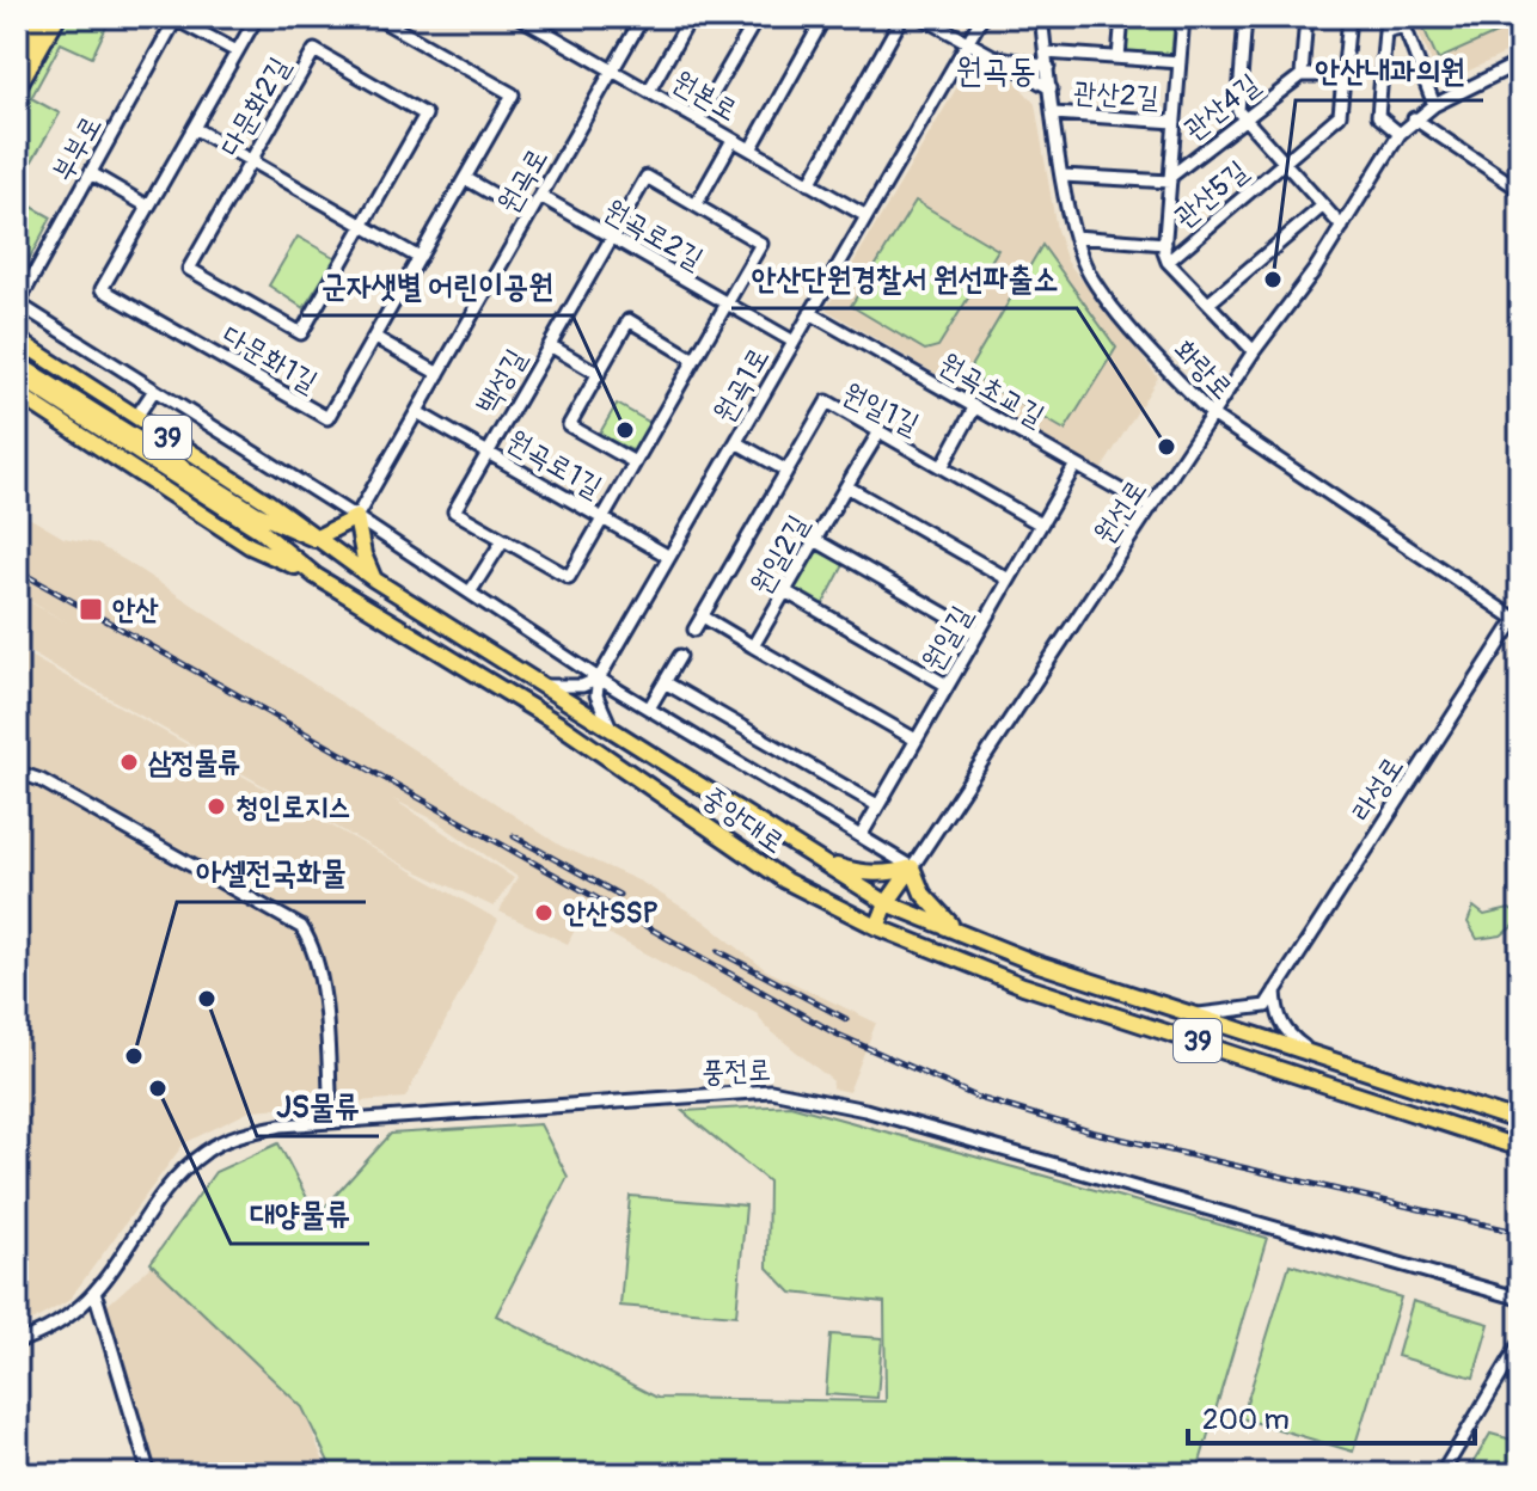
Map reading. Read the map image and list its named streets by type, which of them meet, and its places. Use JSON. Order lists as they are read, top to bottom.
{
  "streets": {
    "main road": ["39", "중앙대로"],
    "street": [
      "관산2길",
      "원본로",
      "다문화2길",
      "관산4길",
      "부부로",
      "원곡로",
      "관산5길",
      "원곡로2길",
      "다문화1길",
      "화랑로",
      "백성길",
      "원곡1로",
      "원곡초교길",
      "원일1길",
      "원곡로1길",
      "원선로",
      "원일2길",
      "원일길",
      "라성로",
      "풍전로"
    ]
  },
  "crossings": [
    ["관산2길", "관산4길"],
    ["관산2길", "관산5길"],
    ["관산2길", "화랑로"],
    ["원본로", "원곡로"],
    ["원본로", "원곡1로"],
    ["원곡로", "원곡로2길"],
    ["원곡로", "원곡로1길"],
    ["원곡로2길", "백성길"],
    ["원곡로2길", "원곡1로"],
    ["화랑로", "원선로"],
    ["화랑로", "라성로"],
    ["백성길", "원곡로1길"],
    ["원곡1로", "원곡초교길"],
    ["원곡1로", "원곡로1길"],
    ["원곡초교길", "원선로"],
    ["원곡초교길", "원일길"],
    ["원일1길", "원일2길"],
    ["원일1길", "원일길"],
    ["39", "중앙대로"]
  ],
  "districts": ["원곡동"],
  "places": {
    "other": [
      "안산내과의원",
      "군자샛별 어린이공원",
      "안산단원경찰서 원선파출소",
      "삼정물류",
      "청인로지스",
      "안산SSP",
      "JS물류",
      "아셀전국화물",
      "대양물류"
    ],
    "transit": ["안산"]
  },
  "scale_bar": "200 m"
}
